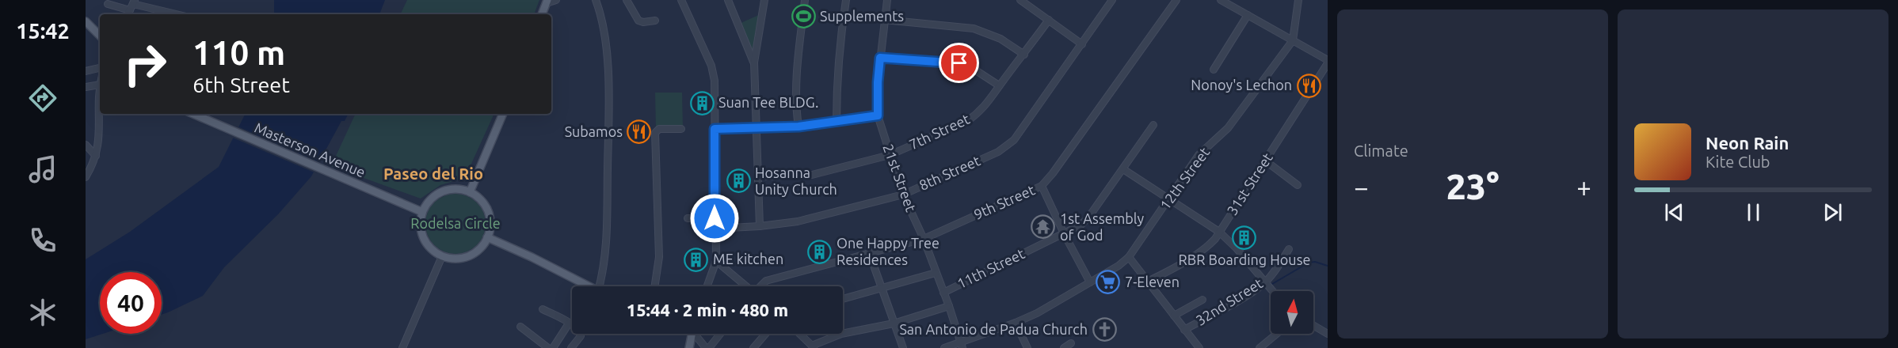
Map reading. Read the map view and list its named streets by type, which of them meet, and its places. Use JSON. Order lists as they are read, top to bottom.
{
  "streets": {
    "main road": ["Masterson Avenue"],
    "street": [
      "7th Street",
      "8th Street",
      "21st Street",
      "12th Street",
      "31st Street",
      "9th Street",
      "11th Street",
      "32nd Street"
    ]
  },
  "crossings": [
    ["7th Street", "21st Street"],
    ["8th Street", "21st Street"],
    ["21st Street", "12th Street"],
    ["21st Street", "9th Street"],
    ["21st Street", "11th Street"]
  ],
  "districts": ["Paseo del Rio"],
  "parks": ["Rodelsa Circle"],
  "places": {
    "sports": ["Supplements"],
    "restaurant": ["Nonoy's Lechon", "Subamos"],
    "building": [
      "Suan Tee BLDG.",
      "Hosanna Unity Church",
      "RBR Boarding House",
      "One Happy Tree Residences",
      "ME kitchen"
    ],
    "temple": ["1st Assembly of God"],
    "supermarket": ["7-Eleven"],
    "church": ["San Antonio de Padua Church"]
  },
  "north": "top",
  "page": {
    "tabs": "15:42",
    "tile": "Climate",
    "turn": ["110 m", "6th Street"],
    "song": ["Neon Rain", "Kite Club"],
    "heat": ["−", "23°", "+"],
    "limit": "40",
    "trip": "15:44 · 2 min · 480 m"
  }
}
